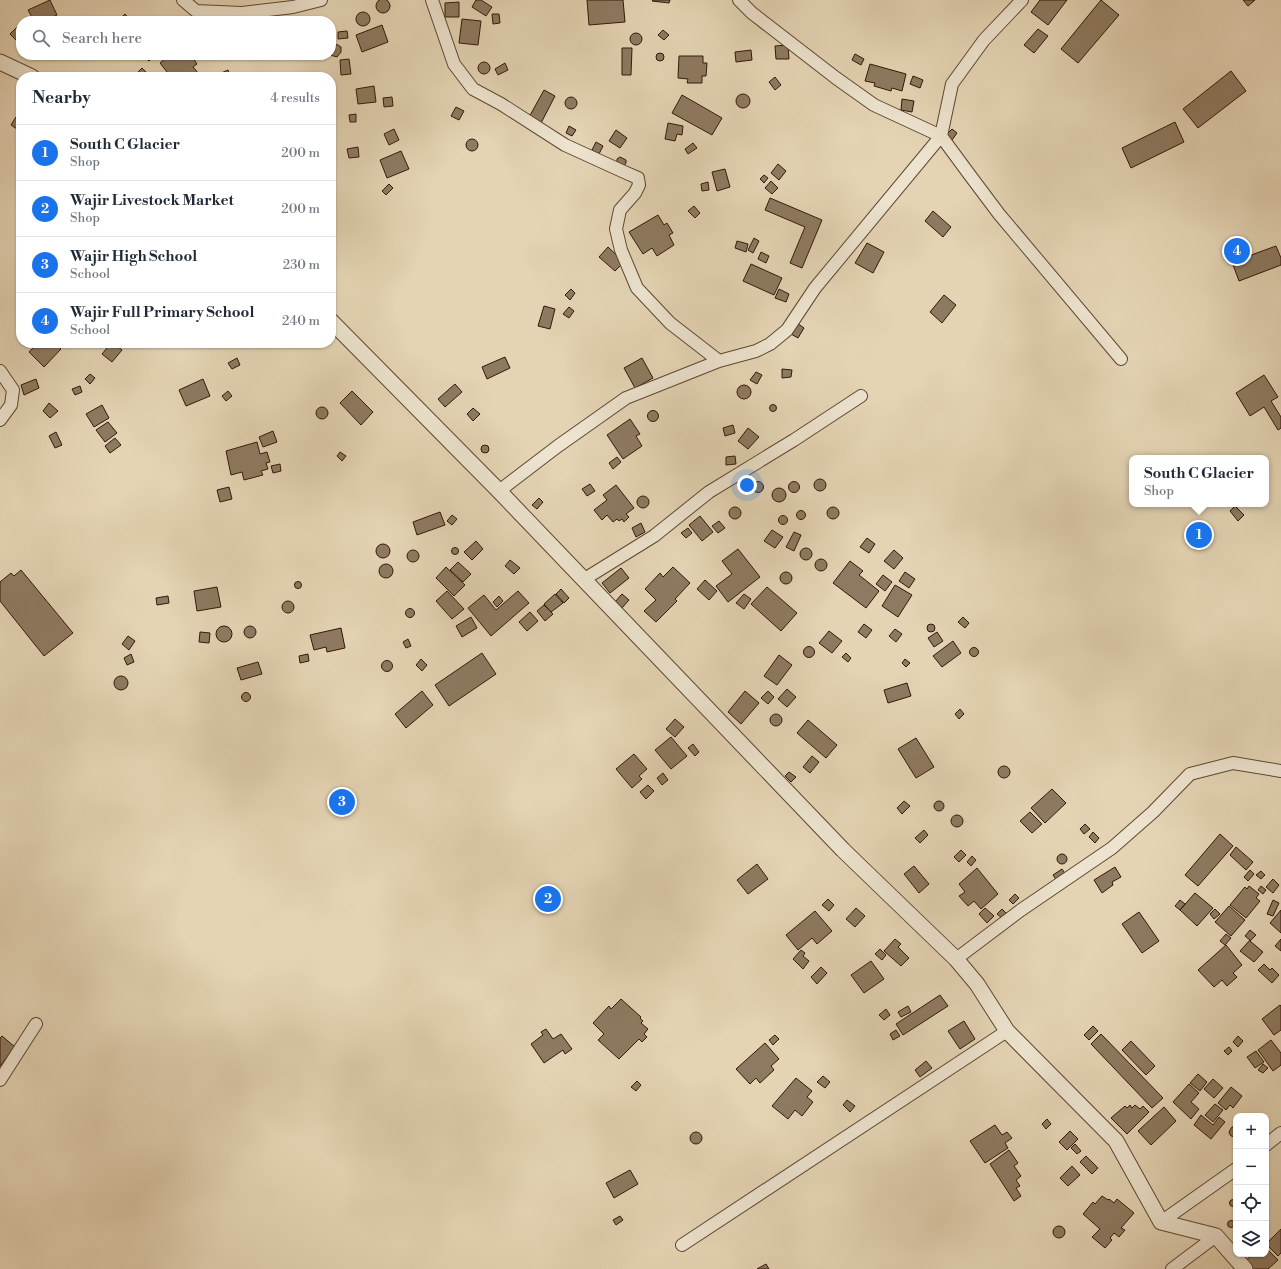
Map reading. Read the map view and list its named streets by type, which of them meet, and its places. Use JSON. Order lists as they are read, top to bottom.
{
  "page": {
    "search": "Search here",
    "heading": ["Nearby", "4 results"],
    "list": [
      {
        "mark": "1",
        "name": "South C Glacier",
        "note": "Shop",
        "value": "200 m"
      },
      {
        "mark": "2",
        "name": "Wajir Livestock Market",
        "note": "Shop",
        "value": "200 m"
      },
      {
        "mark": "3",
        "name": "Wajir High School",
        "note": "School",
        "value": "230 m"
      },
      {
        "mark": "4",
        "name": "Wajir Full Primary School",
        "note": "School",
        "value": "240 m"
      }
    ],
    "pins": [
      "4",
      "1",
      "3",
      "2"
    ],
    "popup": ["South C Glacier", "Shop"],
    "map_buttons": ["+", "−"]
  }
}
